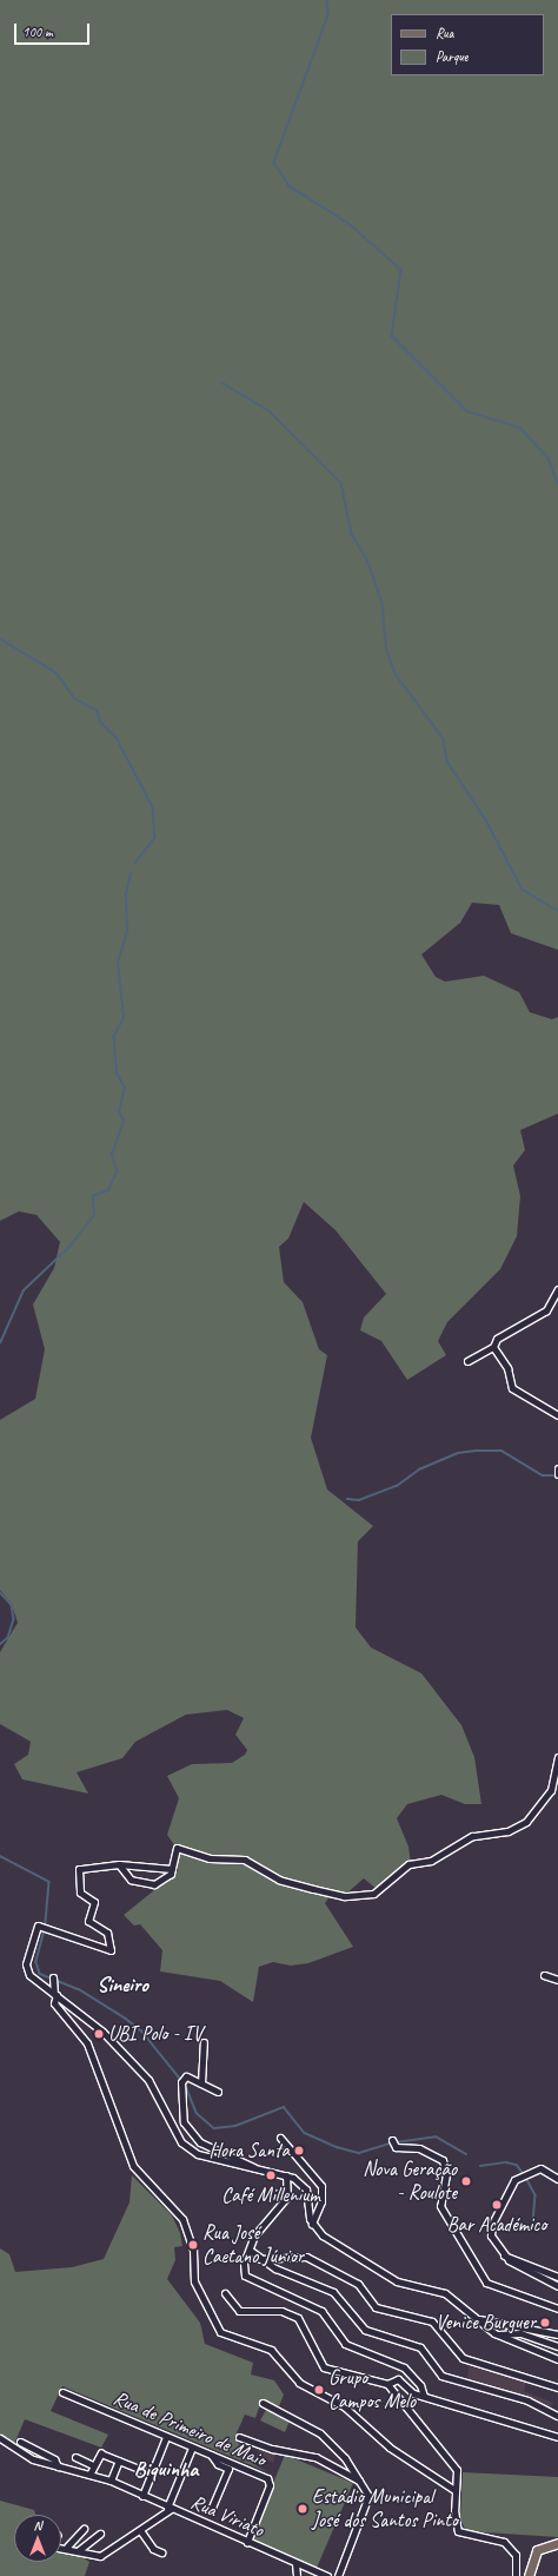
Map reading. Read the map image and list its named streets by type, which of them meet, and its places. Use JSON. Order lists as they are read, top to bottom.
{
  "streets": {
    "street": ["Rua de Primeiro de Maio", "Rua Viriato"]
  },
  "crossings": [
    ["Rua de Primeiro de Maio", "Rua Viriato"]
  ],
  "districts": ["Sineiro", "Biquinha"],
  "places": [
    "UBI Polo - IV",
    "Hora Santa",
    "Café Millenium",
    "Nova Geração - Roulote",
    "Bar Académico",
    "Rua José Caetano Júnior",
    "Venice Burguer",
    "Grupo Campos Melo",
    "Estádio Municipal José dos Santos Pinto"
  ],
  "legend": ["Rua", "Parque"],
  "scale_bar": "100 m",
  "north": "top"
}
